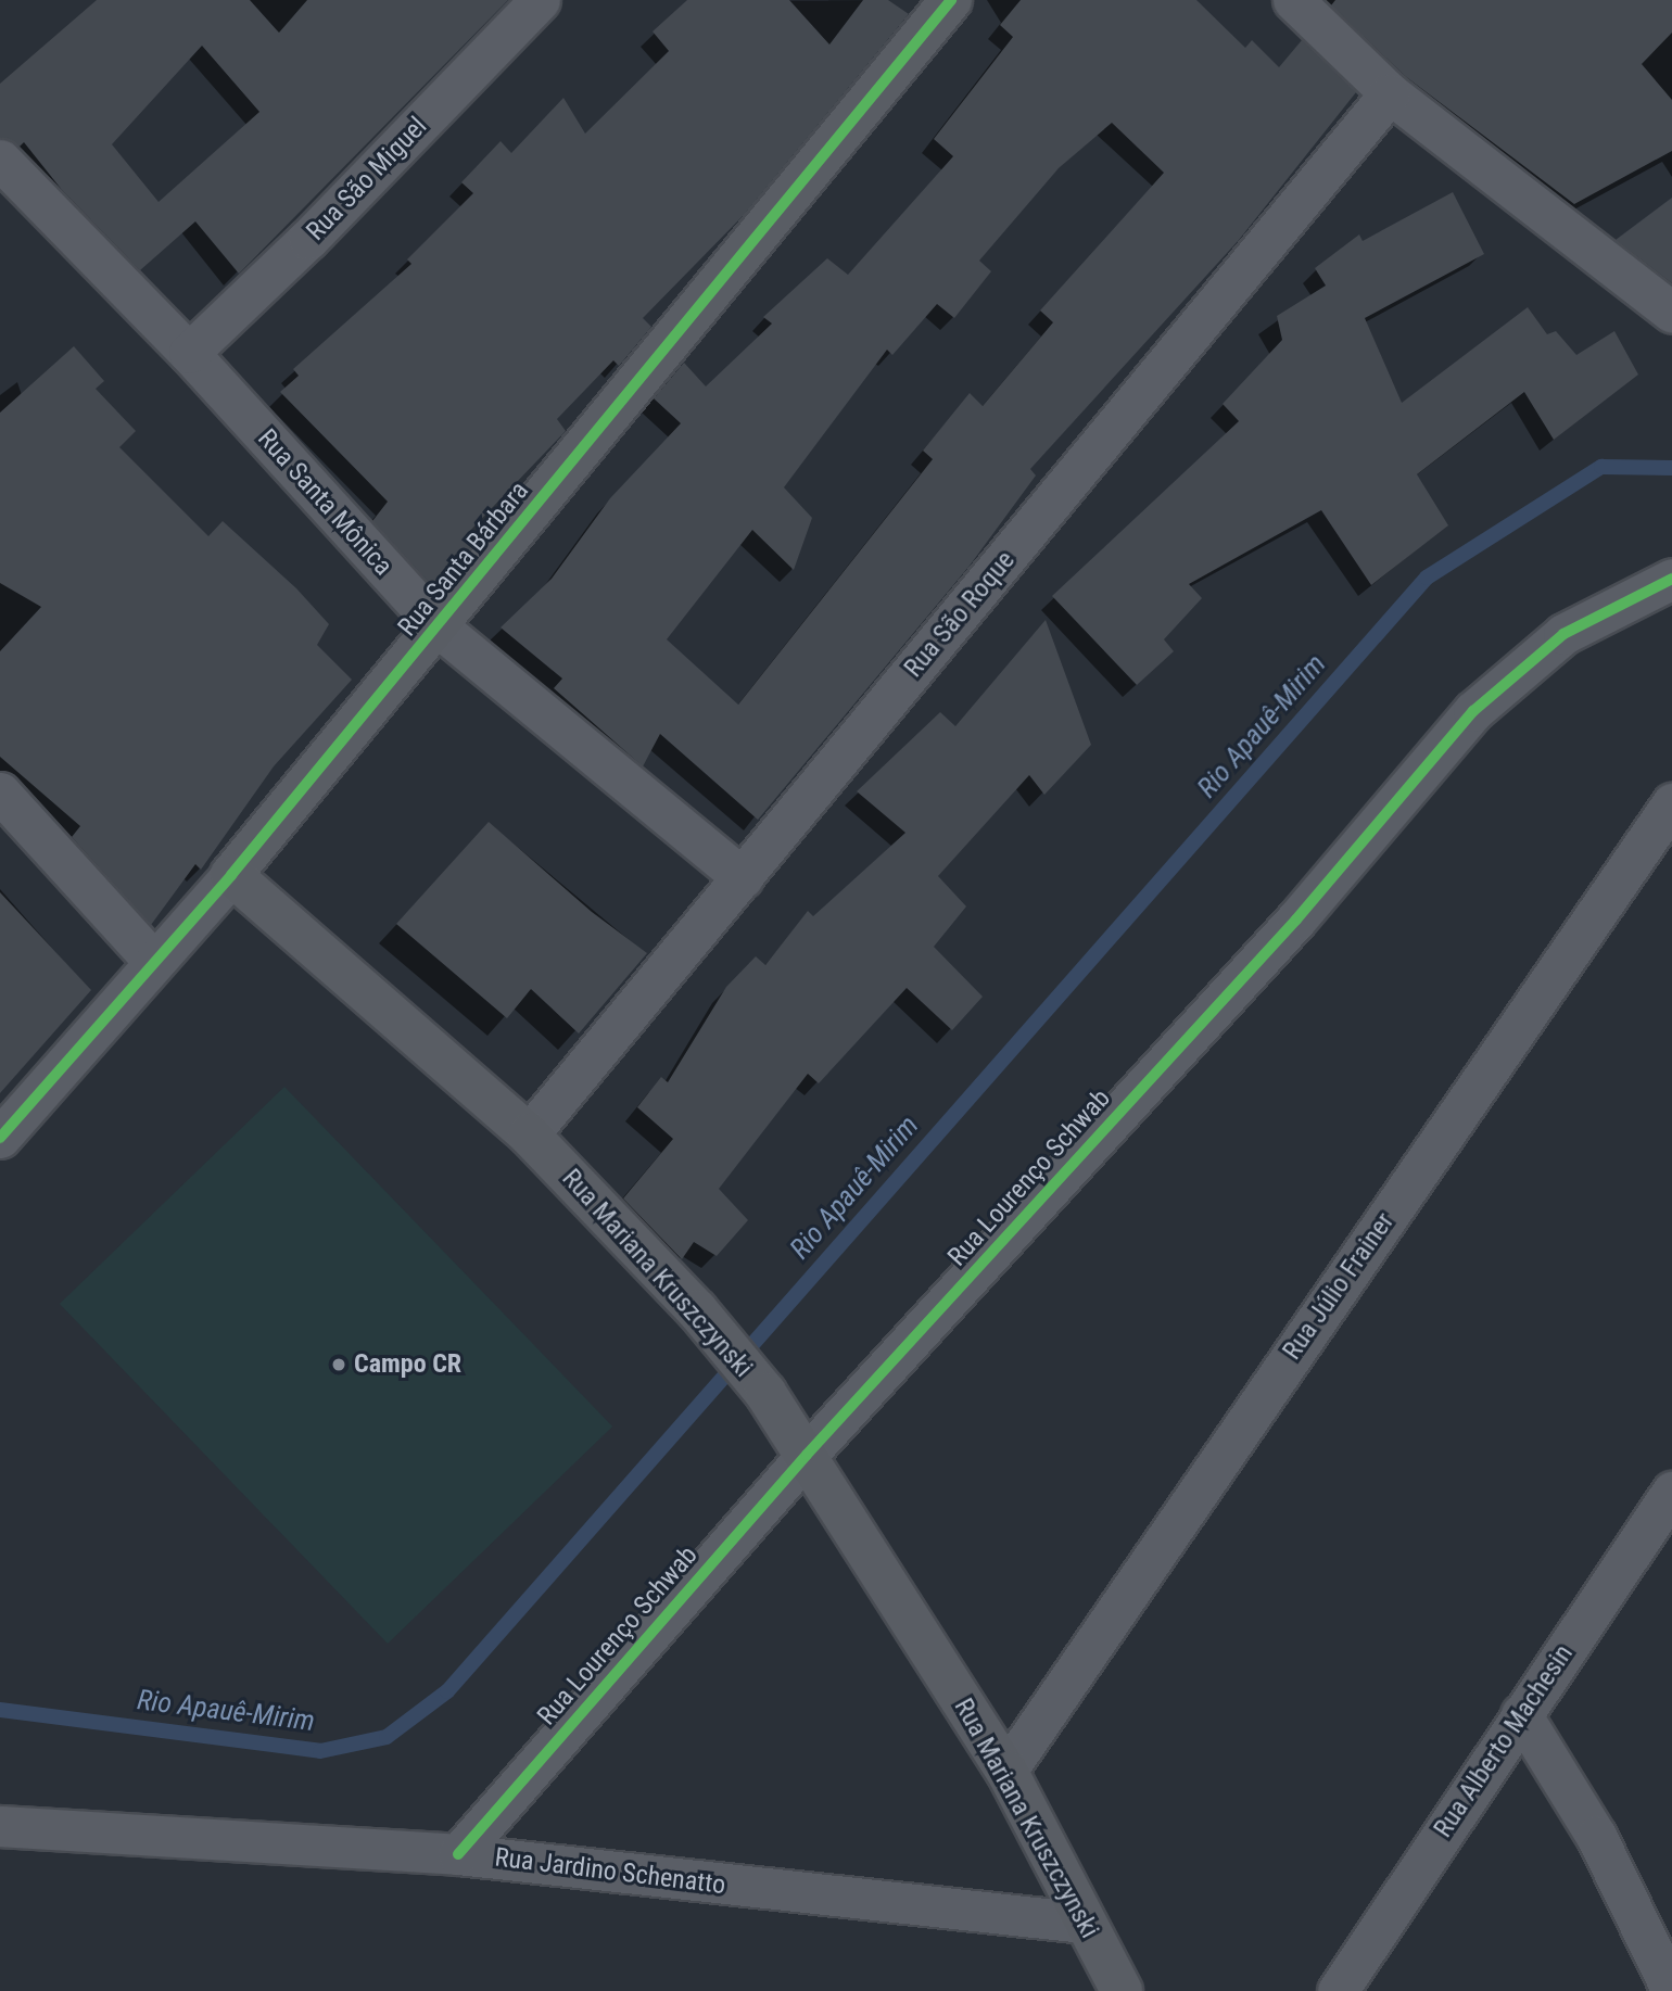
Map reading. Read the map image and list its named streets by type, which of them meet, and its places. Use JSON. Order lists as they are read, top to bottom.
{
  "streets": {
    "street": [
      "Rua São Miguel",
      "Rua Santa Mônica",
      "Rua Santa Bárbara",
      "Rua São Roque",
      "Rua Lourenço Schwab",
      "Rua Mariana Kruszczynski",
      "Rua Júlio Frainer",
      "Rua Alberto Machesin",
      "Rua Jardino Schenatto"
    ]
  },
  "crossings": [
    ["Rua São Miguel", "Rua Santa Mônica"],
    ["Rua Santa Mônica", "Rua Santa Bárbara"],
    ["Rua Santa Mônica", "Rua São Roque"],
    ["Rua Santa Bárbara", "Rua Mariana Kruszczynski"],
    ["Rua São Roque", "Rua Mariana Kruszczynski"],
    ["Rua Lourenço Schwab", "Rua Mariana Kruszczynski"],
    ["Rua Lourenço Schwab", "Rua Jardino Schenatto"],
    ["Rua Mariana Kruszczynski", "Rua Júlio Frainer"],
    ["Rua Mariana Kruszczynski", "Rua Jardino Schenatto"]
  ],
  "water": ["Rio Apauê-Mirim"],
  "places": ["Campo CR"]
}
